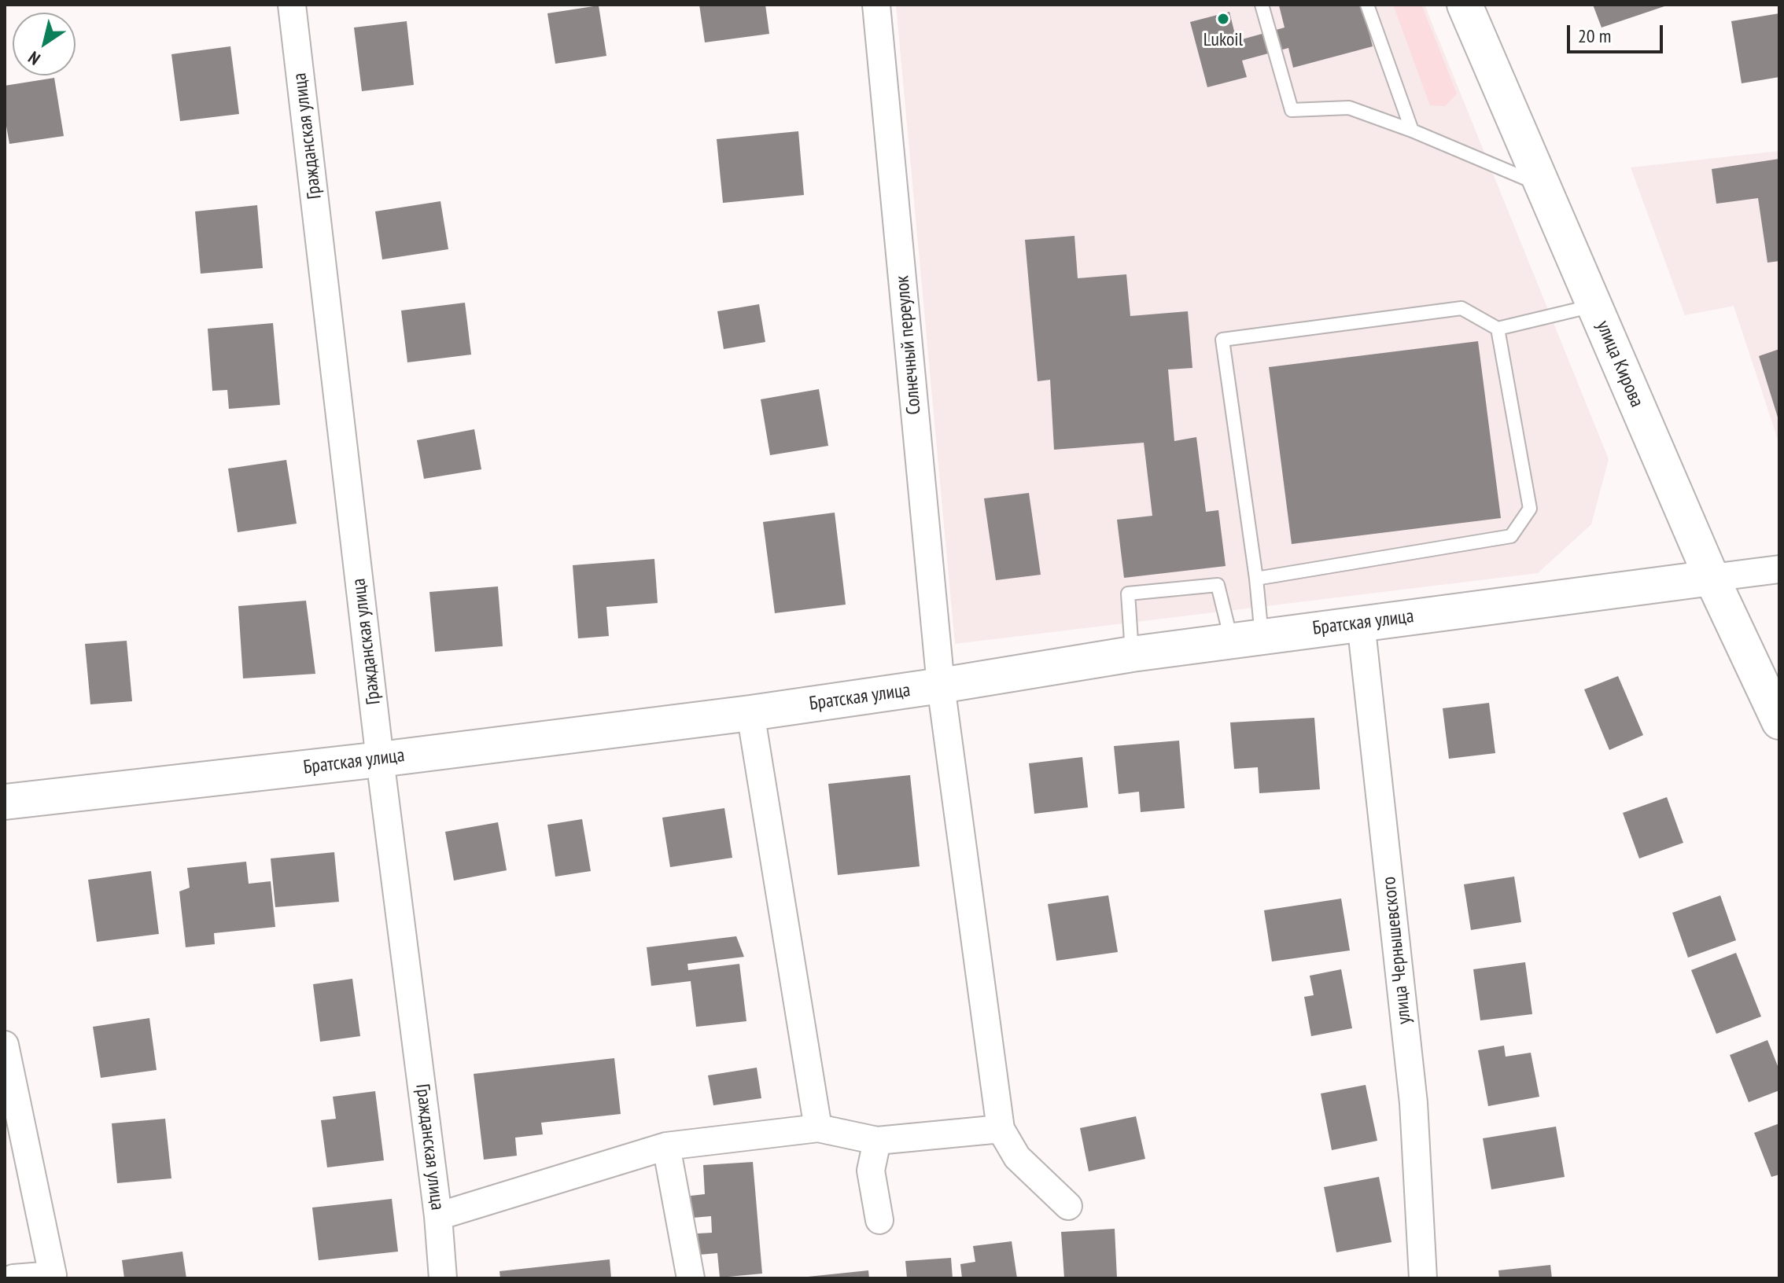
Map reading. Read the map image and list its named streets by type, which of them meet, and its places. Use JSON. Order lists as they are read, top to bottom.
{
  "streets": {
    "main road": ["улица Кирова", "Братская улица"],
    "street": ["Гражданская улица", "Солнечный переулок", "улица Чернышевского"]
  },
  "crossings": [
    ["Гражданская улица", "Братская улица"],
    ["Солнечный переулок", "Братская улица"],
    ["улица Кирова", "Братская улица"],
    ["Братская улица", "улица Чернышевского"]
  ],
  "places": ["Lukoil"],
  "scale_bar": "20 m",
  "north": "bottom left"
}
